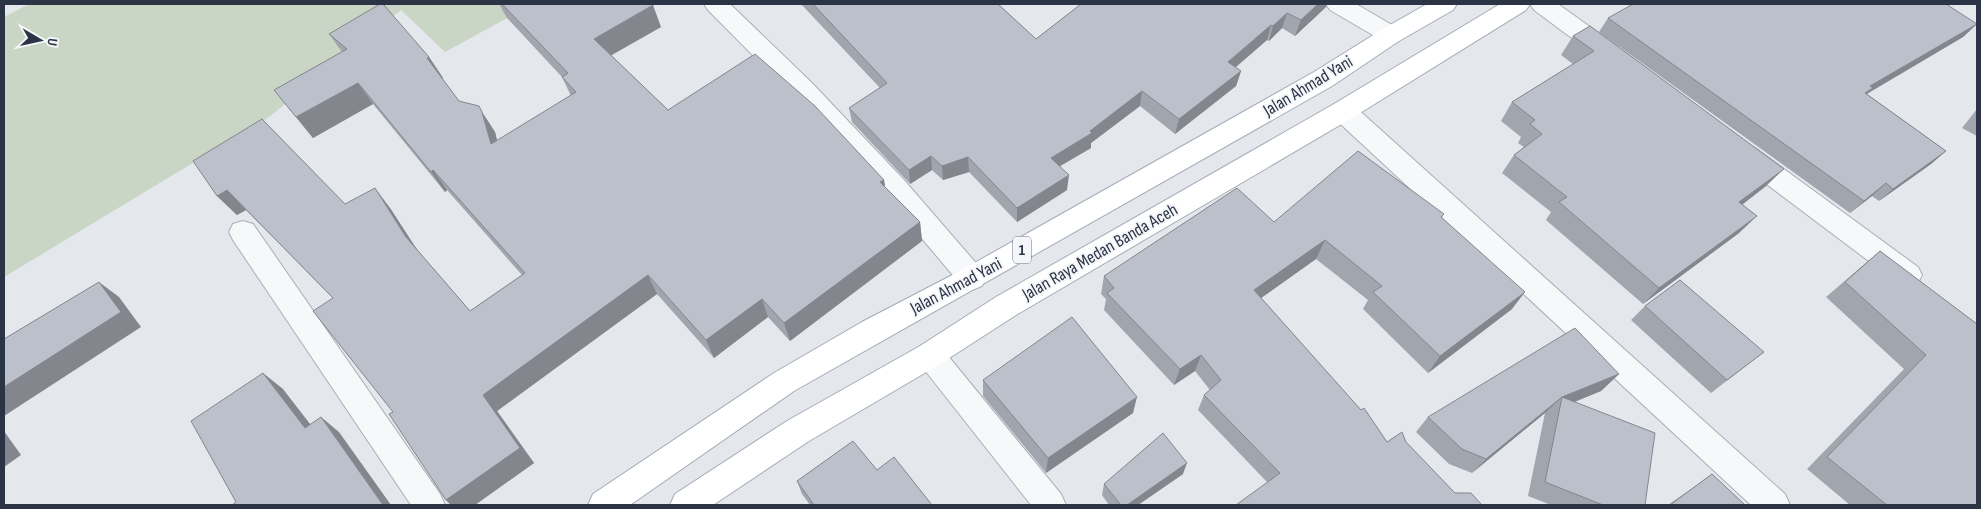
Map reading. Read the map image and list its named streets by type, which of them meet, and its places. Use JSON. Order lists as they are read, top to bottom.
{
  "streets": {
    "main road": ["Jalan Ahmad Yani", "1", "Jalan Raya Medan Banda Aceh"]
  },
  "north": "right"
}
